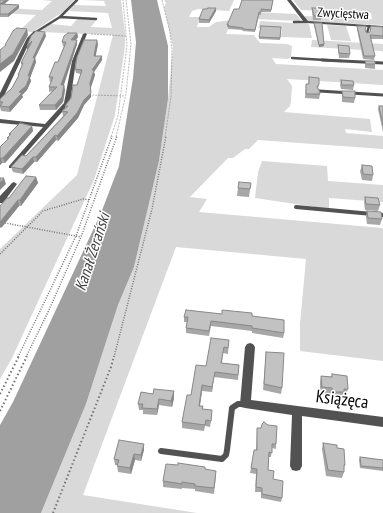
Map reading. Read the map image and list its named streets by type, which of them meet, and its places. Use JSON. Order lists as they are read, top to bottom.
{
  "streets": {
    "street": ["Zwycięstwa", "Książęca"]
  },
  "water": ["Kanał Żerański"]
}
